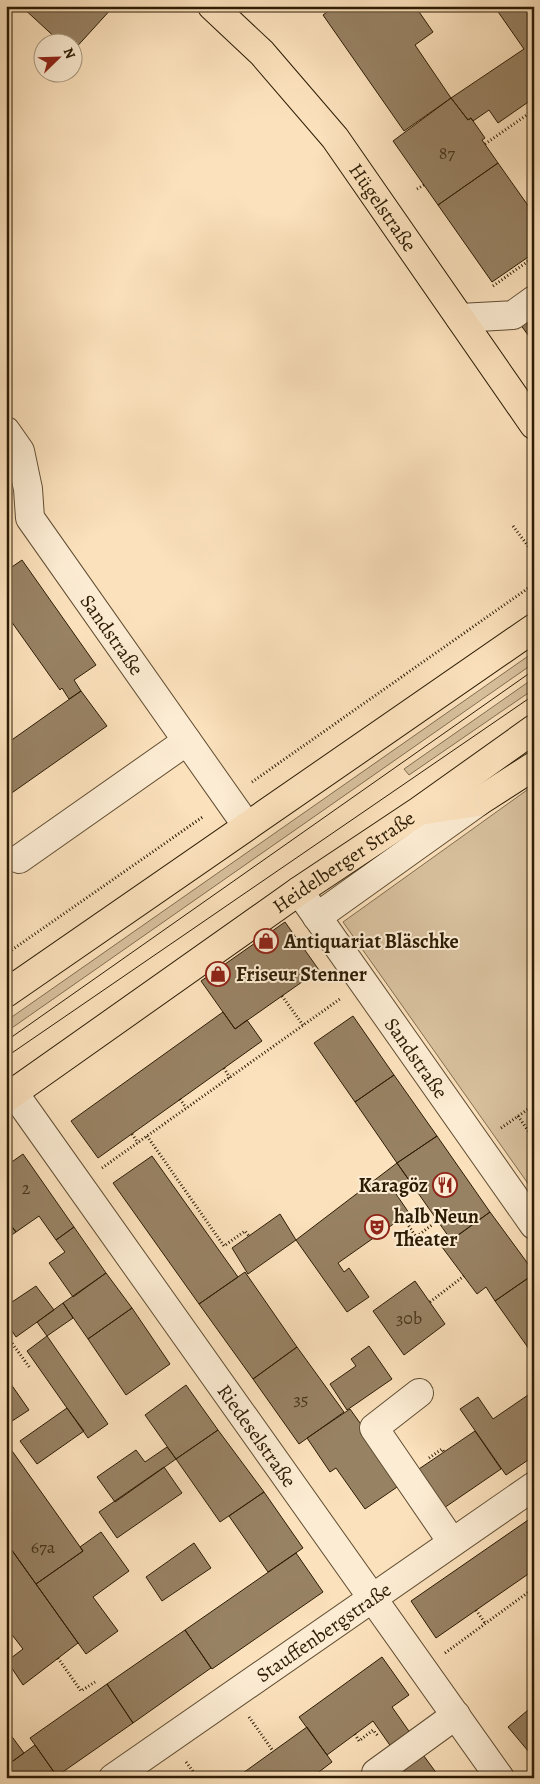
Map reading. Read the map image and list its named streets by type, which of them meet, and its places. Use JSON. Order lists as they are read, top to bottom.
{
  "streets": {
    "main road": ["Hügelstraße", "Heidelberger Straße"],
    "street": ["Sandstraße", "Riedeselstraße", "Stauffenbergstraße"]
  },
  "crossings": [
    ["Sandstraße", "Heidelberger Straße"],
    ["Heidelberger Straße", "Riedeselstraße"],
    ["Riedeselstraße", "Stauffenbergstraße"]
  ],
  "places": {
    "shop": ["Antiquariat Bläschke", "Friseur Stenner"],
    "restaurant": ["Karagöz"],
    "theatre": ["halb Neun Theater"]
  },
  "house_numbers": [
    "87",
    "2",
    "30b",
    "35",
    "67a"
  ],
  "north": "top right"
}
